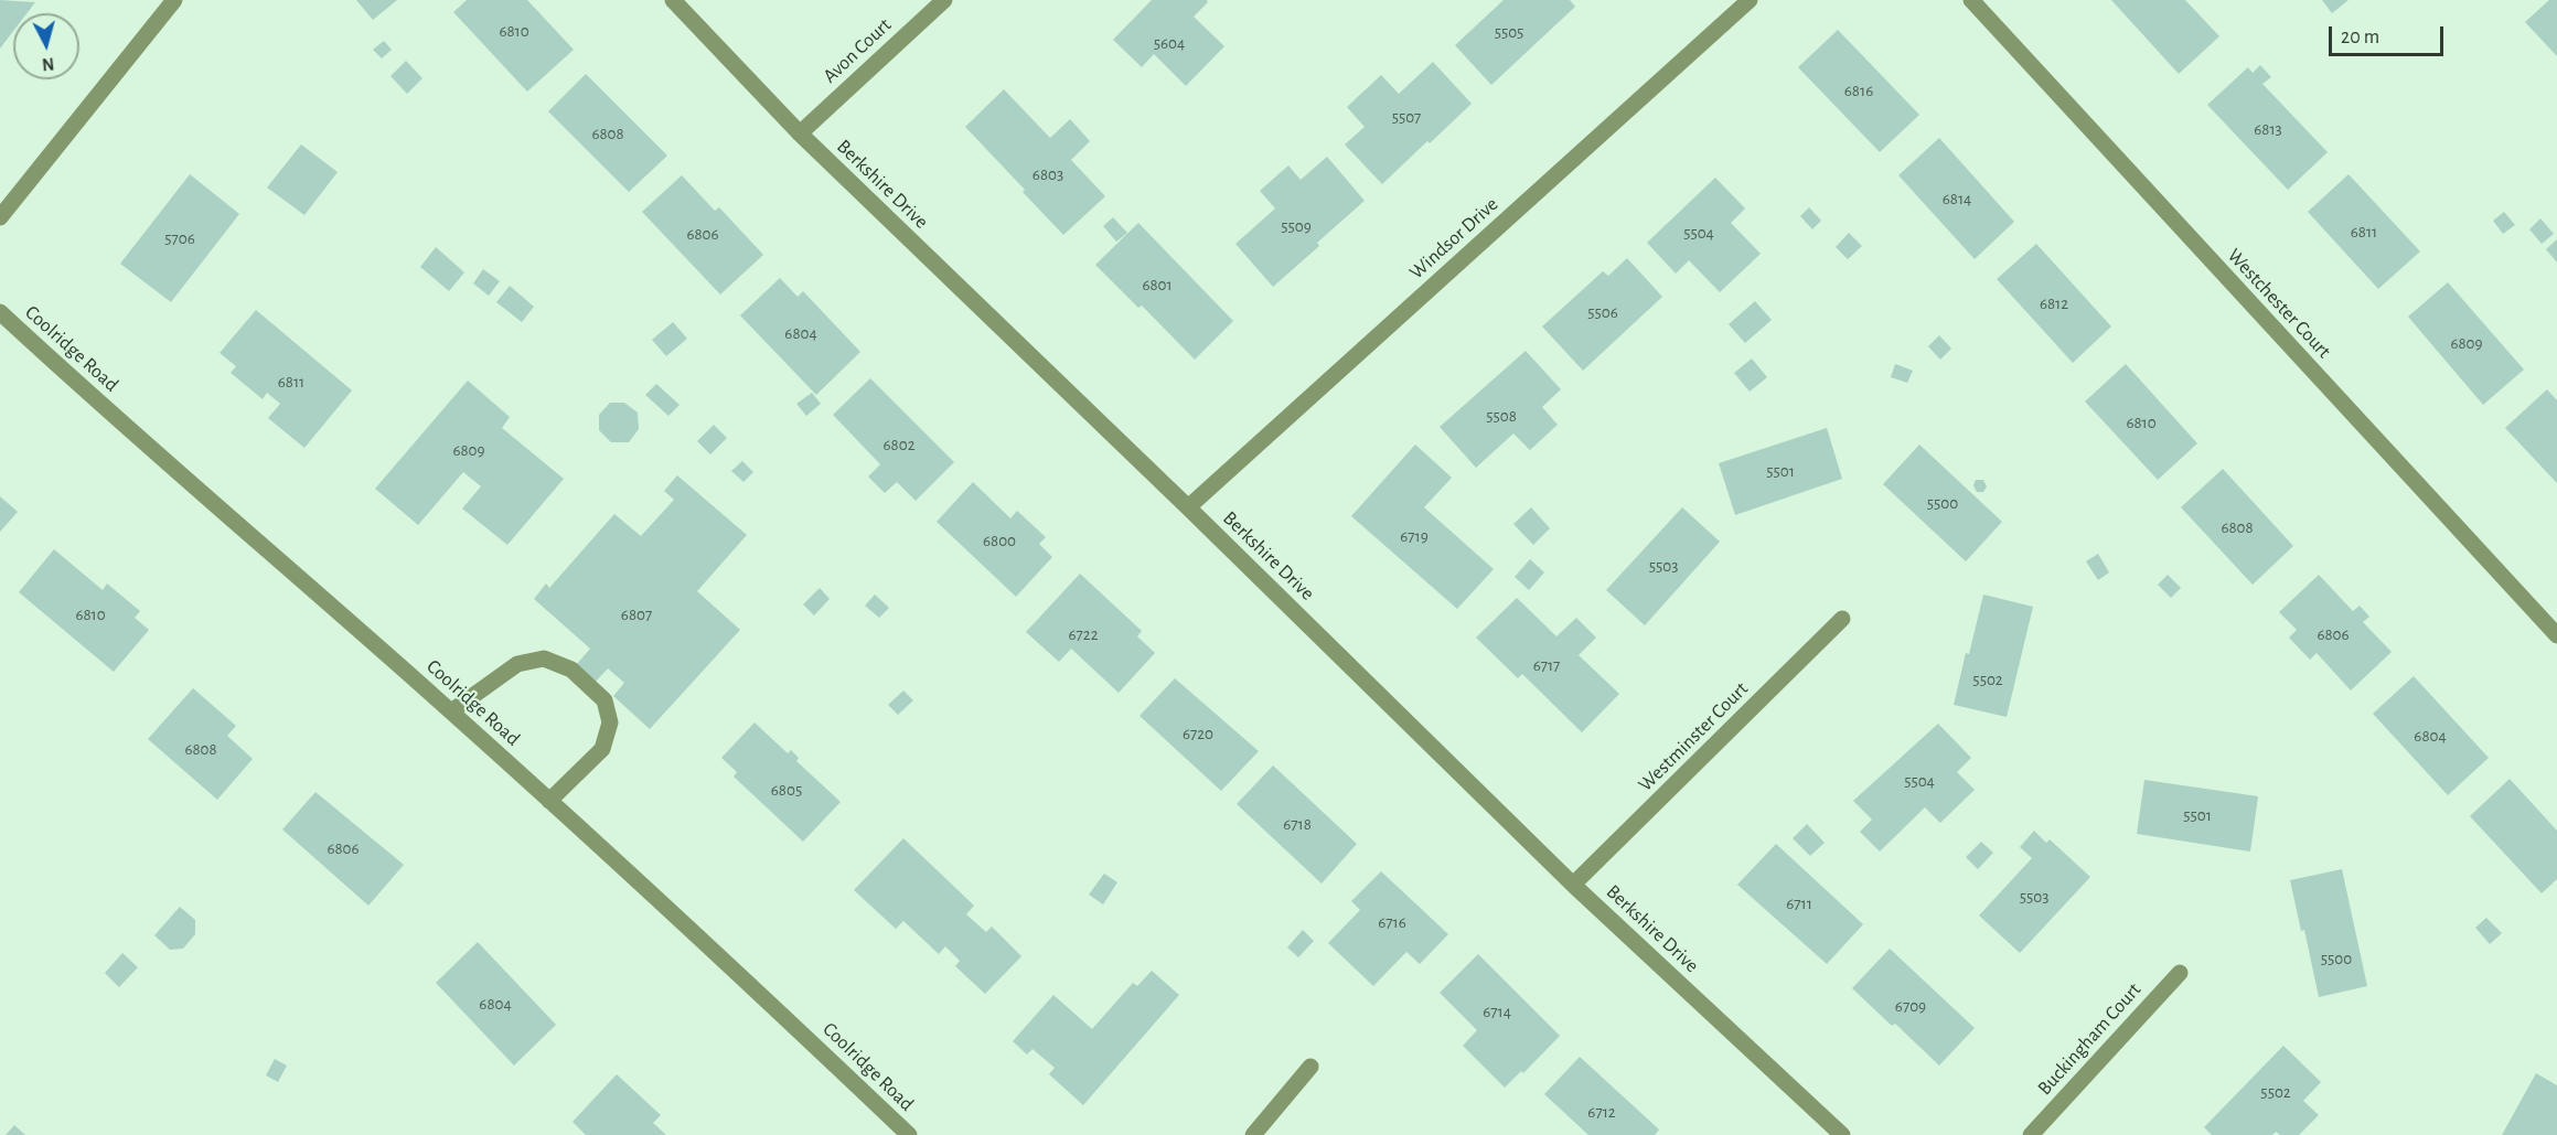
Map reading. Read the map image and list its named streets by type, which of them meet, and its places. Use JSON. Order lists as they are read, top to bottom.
{
  "streets": {
    "street": [
      "Avon Court",
      "Berkshire Drive",
      "Windsor Drive",
      "Westchester Court",
      "Coolridge Road",
      "Westminster Court",
      "Buckingham Court"
    ]
  },
  "crossings": [
    ["Avon Court", "Berkshire Drive"],
    ["Berkshire Drive", "Windsor Drive"],
    ["Berkshire Drive", "Westminster Court"]
  ],
  "house_numbers": [
    "6810",
    "5505",
    "5604",
    "6816",
    "5507",
    "6813",
    "6808",
    "6803",
    "6814",
    "5509",
    "6811",
    "5504",
    "6806",
    "5706",
    "6801",
    "6812",
    "5506",
    "6804",
    "6809",
    "6811",
    "5508",
    "6810",
    "6802",
    "6809",
    "5501",
    "5500",
    "6808",
    "6719",
    "6800",
    "5503",
    "6810",
    "6807",
    "6722",
    "6806",
    "6717",
    "5502",
    "6720",
    "6804",
    "6808",
    "5504",
    "6805",
    "5501",
    "6718",
    "6806",
    "5503",
    "6711",
    "6716",
    "5500",
    "6804",
    "6709",
    "6714",
    "5502",
    "6712"
  ],
  "scale_bar": "20 m",
  "north": "bottom"
}
